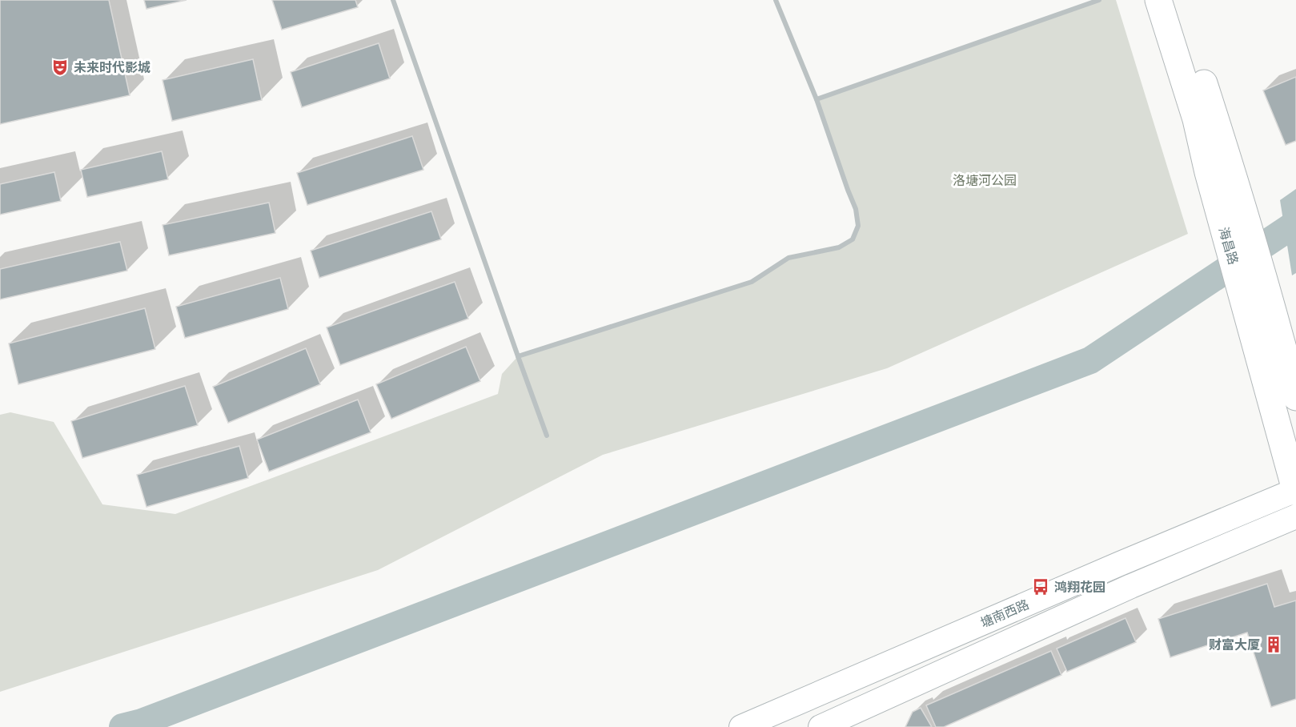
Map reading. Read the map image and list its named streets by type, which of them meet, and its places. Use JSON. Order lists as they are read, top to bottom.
{
  "streets": {
    "main road": ["海昌路", "塘南西路"]
  },
  "crossings": [
    ["海昌路", "塘南西路"]
  ],
  "parks": ["洛塘河公园"],
  "places": {
    "theatre": ["未来时代影城"],
    "bus stop": ["鸿翔花园"],
    "building": ["财富大厦"]
  }
}
